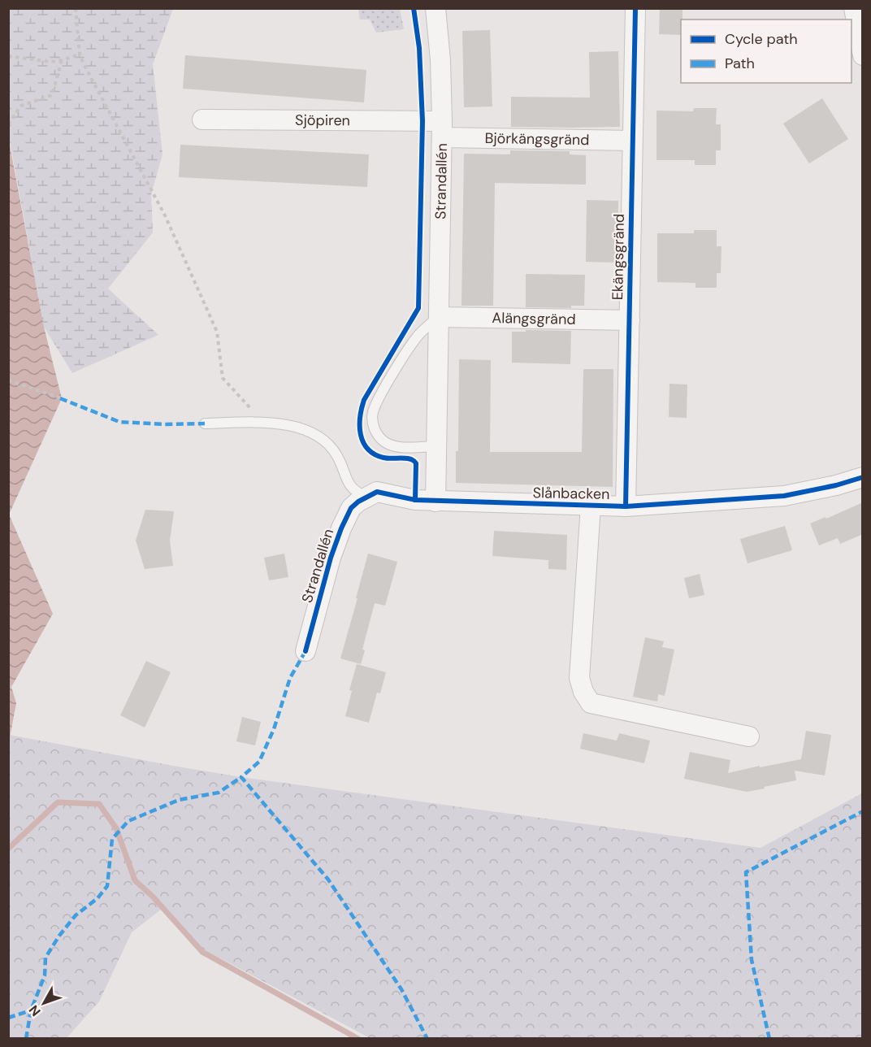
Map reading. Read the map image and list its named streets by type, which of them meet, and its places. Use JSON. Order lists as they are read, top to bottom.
{
  "streets": {
    "street": [
      "Sjöpiren",
      "Björkängsgränd",
      "Strandallén",
      "Ekängsgränd",
      "Alängsgränd",
      "Slånbacken"
    ]
  },
  "crossings": [
    ["Sjöpiren", "Björkängsgränd"],
    ["Sjöpiren", "Strandallén"],
    ["Björkängsgränd", "Strandallén"],
    ["Björkängsgränd", "Ekängsgränd"],
    ["Strandallén", "Alängsgränd"],
    ["Strandallén", "Slånbacken"],
    ["Ekängsgränd", "Alängsgränd"],
    ["Ekängsgränd", "Slånbacken"]
  ],
  "legend": ["Cycle path", "Path"],
  "north": "bottom left"
}
